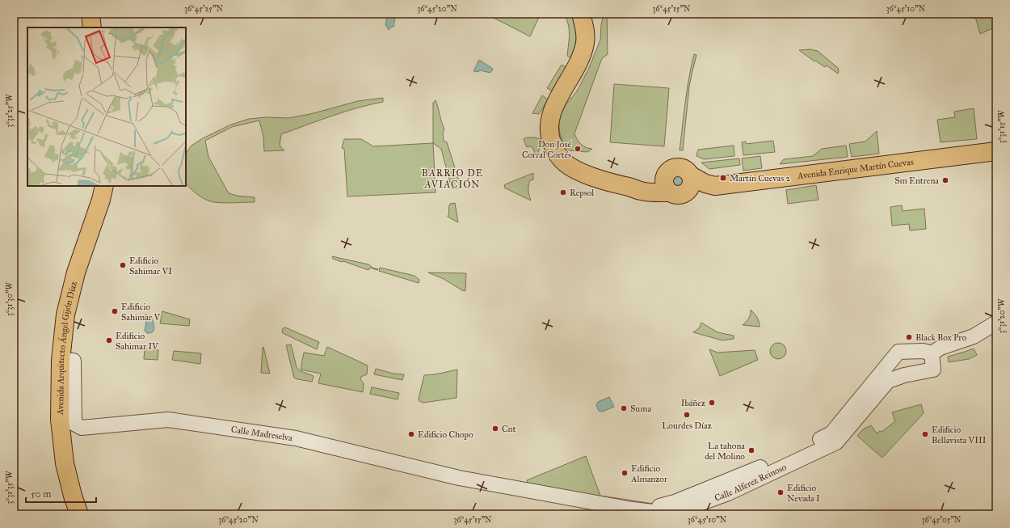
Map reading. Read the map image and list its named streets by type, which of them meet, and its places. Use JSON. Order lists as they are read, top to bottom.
{
  "streets": {
    "main road": ["Avenida Enrique Martín Cuevas", "Avenida Arquitecto Ángel Gijón Díaz"],
    "street": ["Calle Madreselva", "Calle Alferez Reinoso"]
  },
  "crossings": [
    ["Avenida Arquitecto Ángel Gijón Díaz", "Calle Madreselva"],
    ["Calle Madreselva", "Calle Alferez Reinoso"]
  ],
  "districts": ["BARRIO DE AVIACIÓN"],
  "places": {
    "other": [
      "Don José Corral Cortés",
      "Sm Entrena",
      "Repsol",
      "Edificio Sahimar VI",
      "Edificio Sahimar V",
      "Black Box Pro",
      "Edificio Sahimar IV",
      "Ibáñez",
      "Suma",
      "Lourdes Díaz",
      "Cnt",
      "Edificio Chopo",
      "Edificio Bellavista VIII",
      "La tahona del Molino",
      "Edificio Almanzor",
      "Edificio Nevada I"
    ],
    "transit": ["Martín Cuevas 2"]
  },
  "scale_bar": "50 m",
  "coordinates": [
    "36°45'25\"N",
    "36°45'20\"N",
    "36°45'15\"N",
    "36°45'10\"N",
    "3°31'25\"W",
    "3°31'15\"W",
    "3°31'30\"W",
    "3°31'20\"W",
    "3°31'35\"W",
    "36°45'05\"N"
  ]
}
